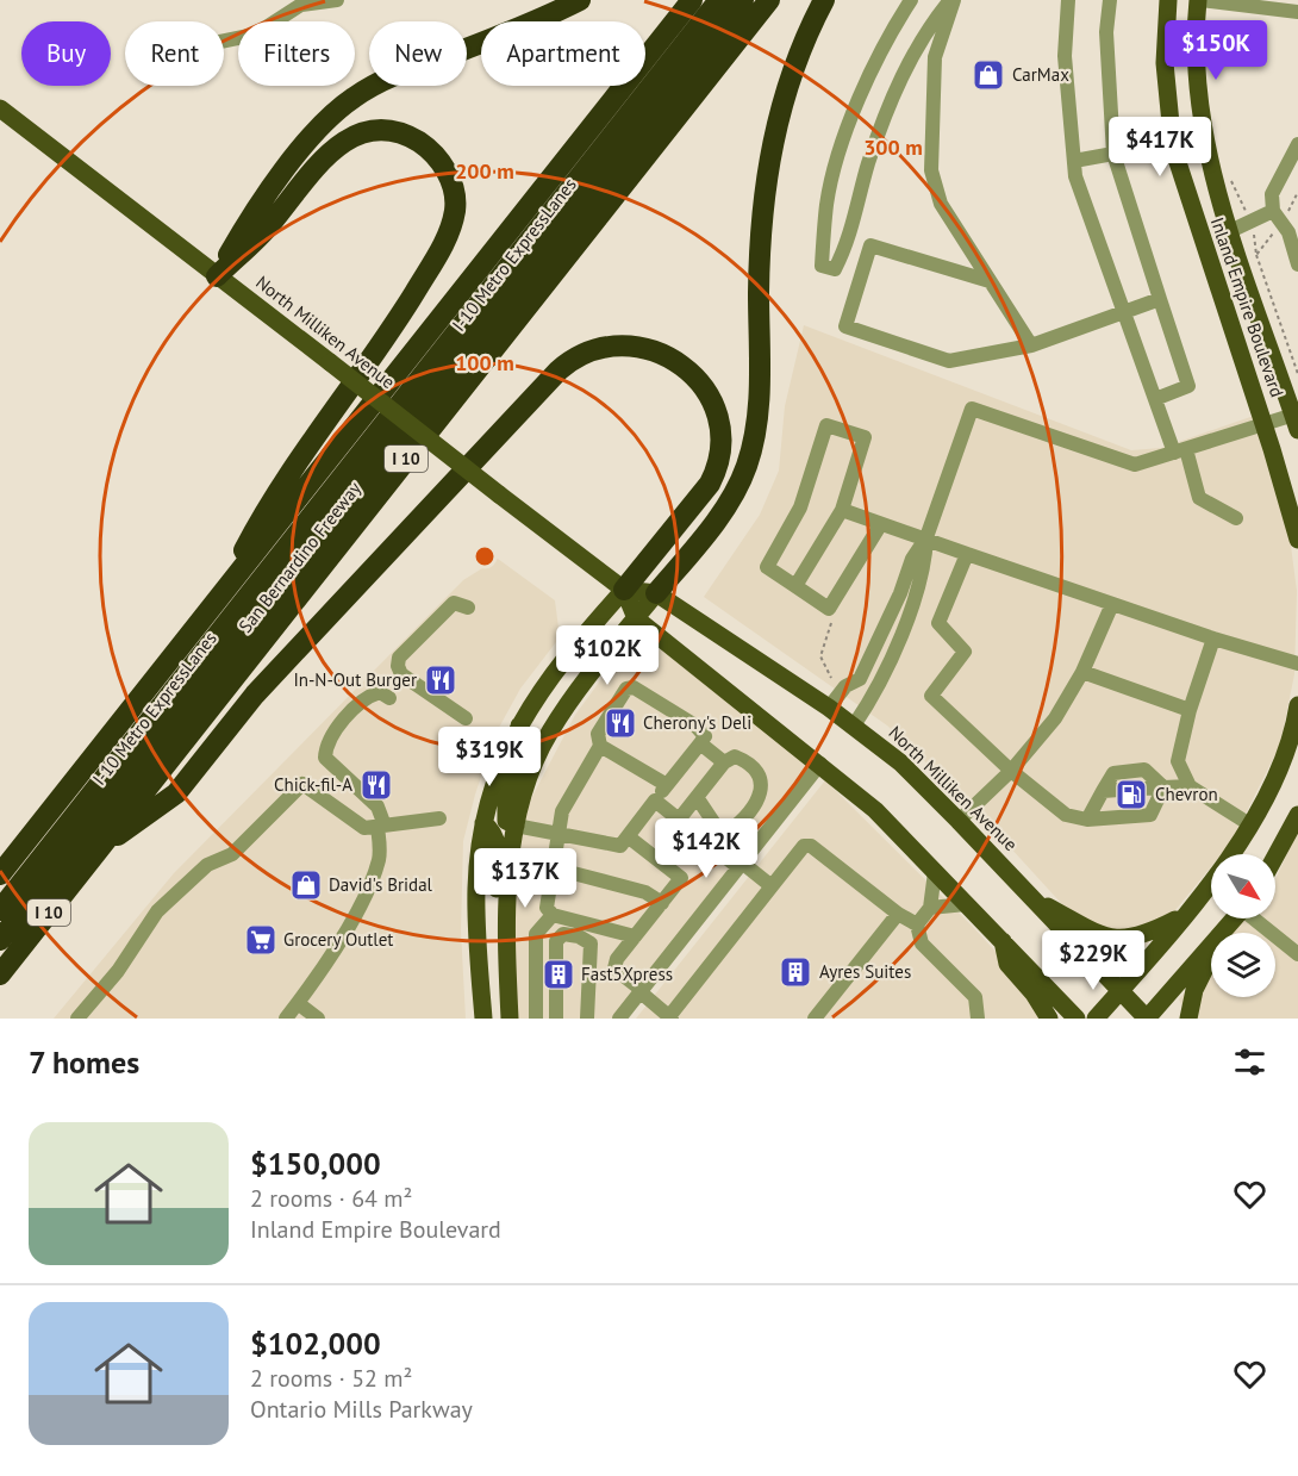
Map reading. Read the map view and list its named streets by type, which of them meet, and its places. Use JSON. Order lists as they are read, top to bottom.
{
  "streets": {
    "highway": ["I-10 Metro ExpressLanes", "I 10", "San Bernardino Freeway"],
    "main road": ["Inland Empire Boulevard", "North Milliken Avenue"]
  },
  "places": {
    "shop": ["CarMax", "David's Bridal"],
    "restaurant": ["In-N-Out Burger", "Cherony's Deli", "Chick-fil-A"],
    "fuel station": ["Chevron"],
    "supermarket": ["Grocery Outlet"],
    "building": ["Ayres Suites", "Fast5Xpress"]
  },
  "north": "bottom right",
  "page": {
    "price": [
      "$150K",
      "$417K",
      "$102K",
      "$319K",
      "$142K",
      "$137K",
      "$229K"
    ],
    "chip": [
      "Buy",
      "Rent",
      "Filters",
      "New",
      "Apartment"
    ],
    "heading": "7 homes",
    "list": [
      {
        "name": "$150,000",
        "note": "2 rooms · 64 m² · Inland Empire Boulevard"
      },
      {
        "name": "$102,000",
        "note": "2 rooms · 52 m² · Ontario Mills Parkway"
      }
    ]
  },
  "rings": ["300 m", "200 m", "100 m"]
}
